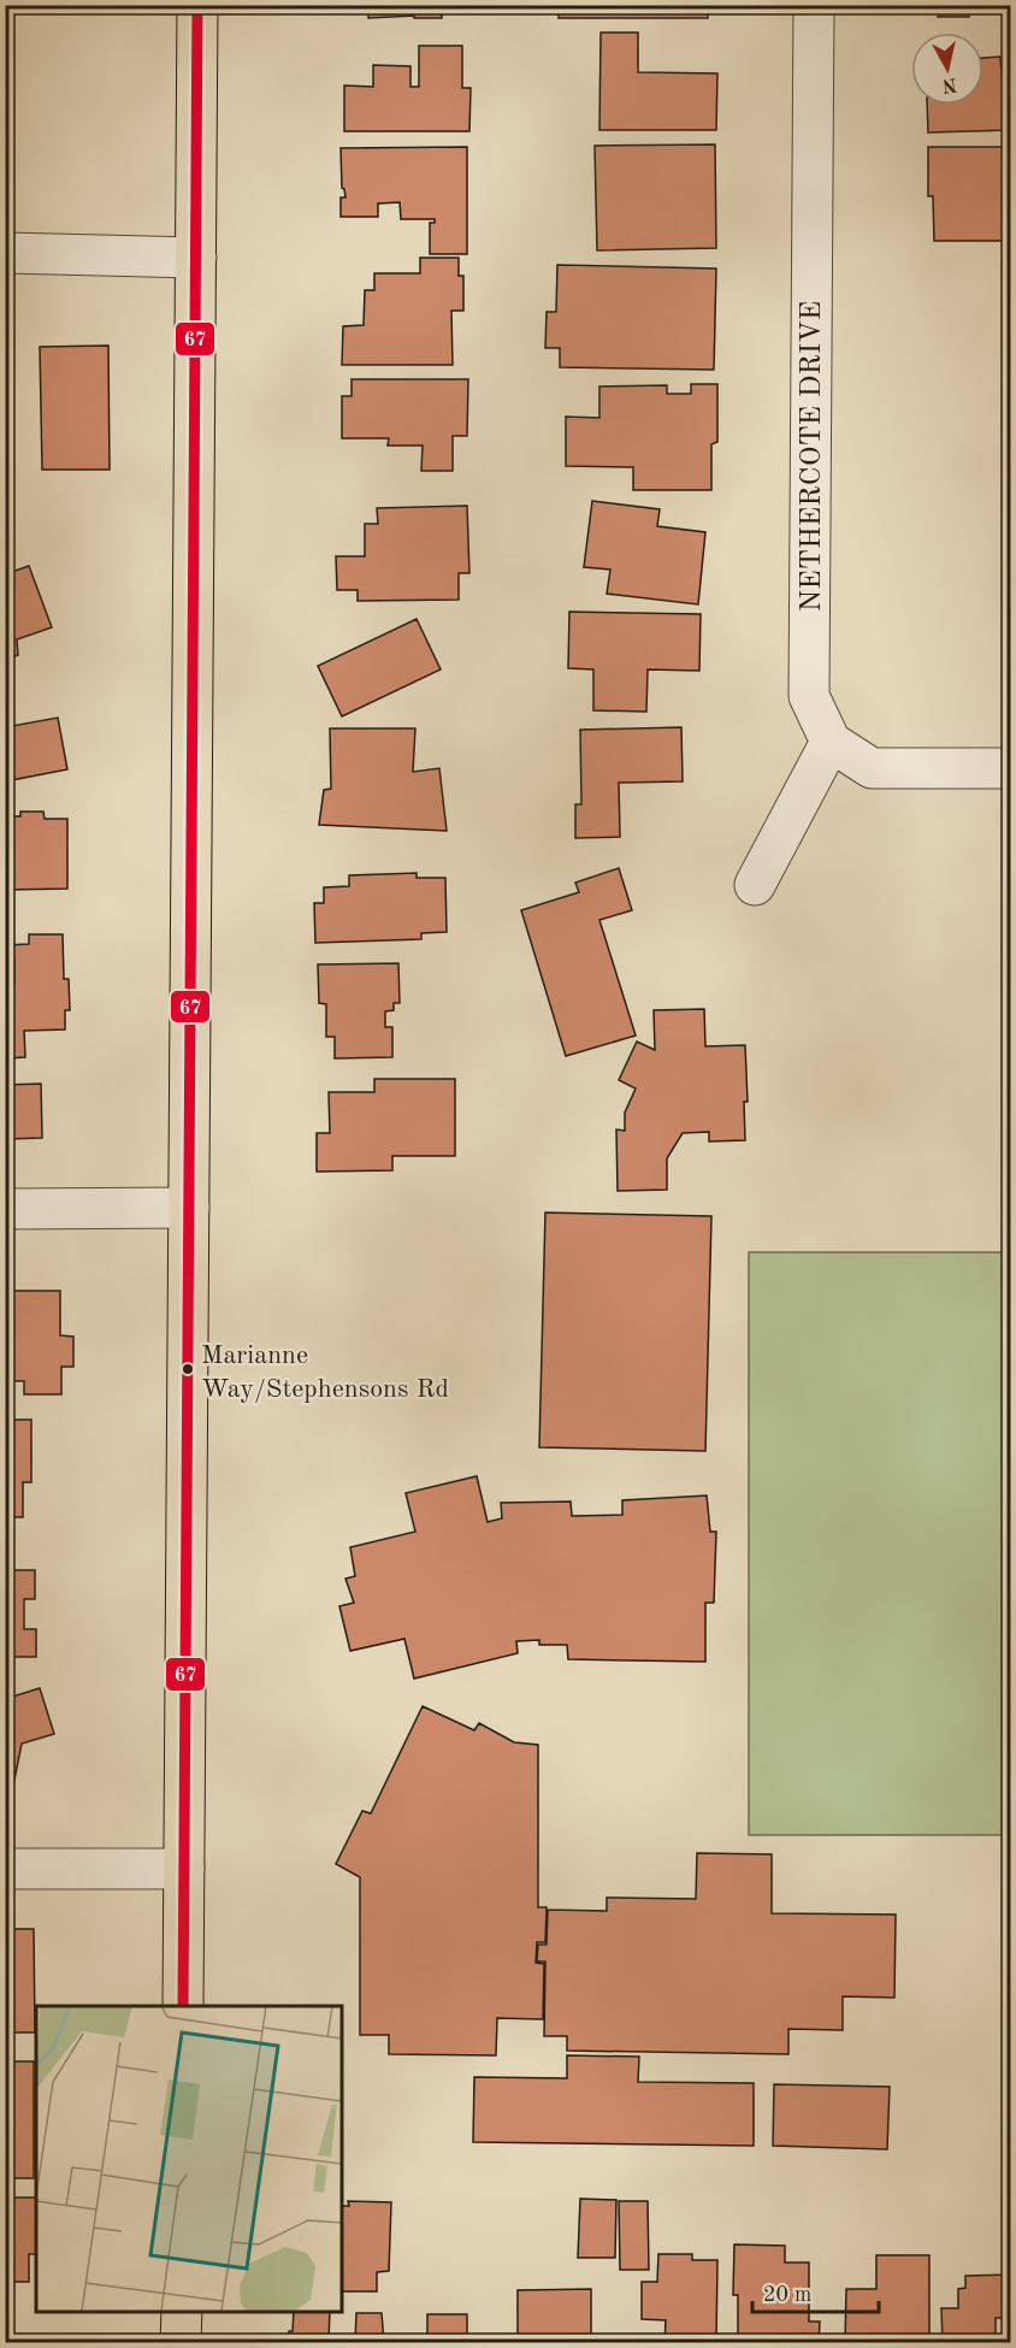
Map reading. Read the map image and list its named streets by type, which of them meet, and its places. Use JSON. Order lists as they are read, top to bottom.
{
  "streets": {
    "street": ["NETHERCOTE DRIVE"]
  },
  "places": ["Marianne Way/Stephensons Rd"],
  "lines": ["transit line 67"],
  "scale_bar": "20 m",
  "north": "bottom"
}
